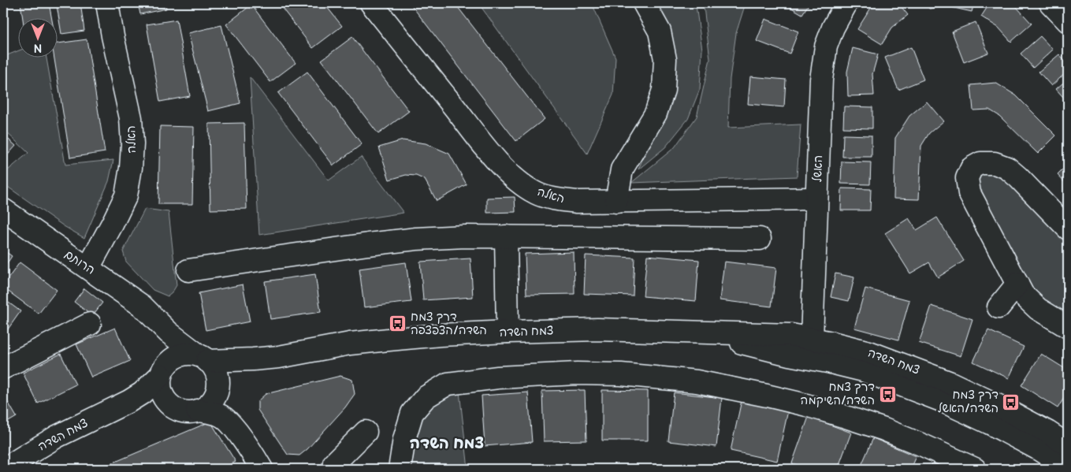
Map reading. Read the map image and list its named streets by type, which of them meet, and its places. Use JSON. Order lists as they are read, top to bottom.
{
  "streets": {
    "street": [
      "האלה",
      "האשל",
      "הרותם",
      "צמח השדה"
    ]
  },
  "crossings": [
    ["האלה", "האשל"],
    ["האלה", "הרותם"],
    ["האשל", "צמח השדה"],
    ["הרותם", "צמח השדה"]
  ],
  "districts": ["צמח השדה"],
  "places": {
    "bus stop": ["דרך צמח השדה/הצפצפה", "דרך צמח השדה/השיקמה", "דרך צמח השדה/האשל"]
  },
  "north": "bottom"
}
